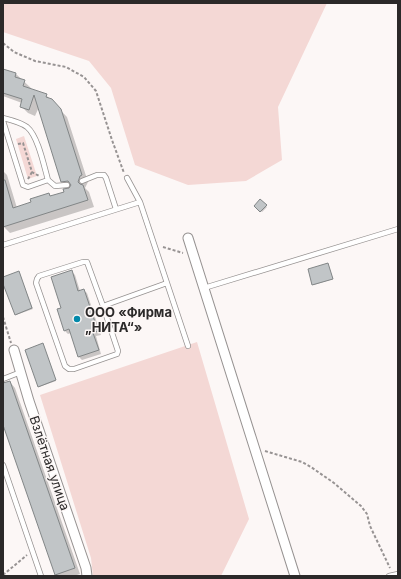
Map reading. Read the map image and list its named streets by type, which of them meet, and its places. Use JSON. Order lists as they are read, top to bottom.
{
  "streets": {
    "street": ["Взлётная улица"]
  },
  "places": ["ООО «Фирма „НИТА“»"]
}
